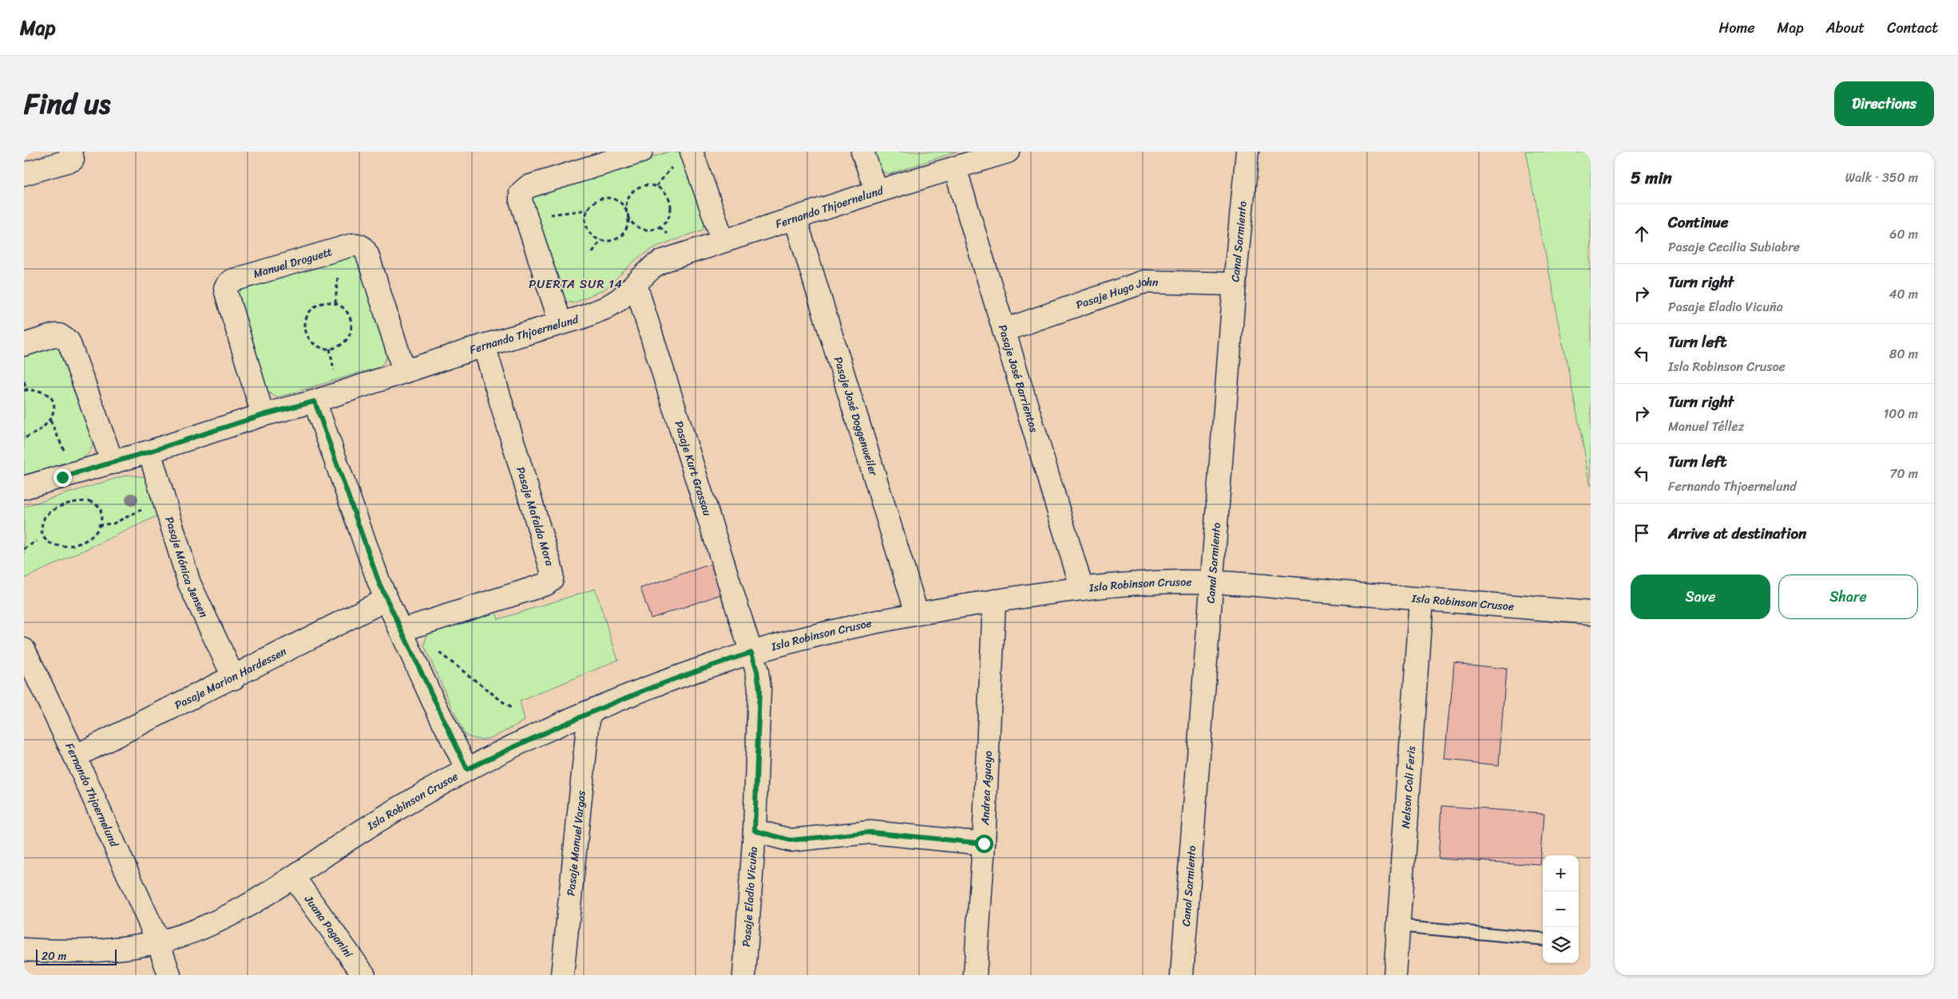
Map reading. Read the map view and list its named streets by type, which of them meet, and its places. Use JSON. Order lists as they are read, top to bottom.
{
  "streets": {
    "street": [
      "Fernando Thjoernelund",
      "Canal Sarmiento",
      "Manuel Droguett",
      "Pasaje Hugo John",
      "Pasaje José Barrientos",
      "Pasaje José Doggenweiler",
      "Pasaje Kurt Grassau",
      "Pasaje Mafalda Mora",
      "Pasaje Mónica Jensen",
      "Isla Robinson Crusoe",
      "Pasaje Marion Hardessen",
      "Nelson Coli Feris",
      "Andrea Aguayo",
      "Pasaje Manuel Vargas",
      "Pasaje Eladio Vicuña",
      "Juana Paganini"
    ]
  },
  "crossings": [
    ["Fernando Thjoernelund", "Manuel Droguett"],
    ["Fernando Thjoernelund", "Pasaje José Barrientos"],
    ["Fernando Thjoernelund", "Pasaje José Doggenweiler"],
    ["Fernando Thjoernelund", "Pasaje Kurt Grassau"],
    ["Fernando Thjoernelund", "Pasaje Mafalda Mora"],
    ["Fernando Thjoernelund", "Pasaje Mónica Jensen"],
    ["Fernando Thjoernelund", "Isla Robinson Crusoe"],
    ["Fernando Thjoernelund", "Pasaje Marion Hardessen"],
    ["Canal Sarmiento", "Pasaje Hugo John"],
    ["Canal Sarmiento", "Isla Robinson Crusoe"],
    ["Pasaje Hugo John", "Pasaje José Barrientos"],
    ["Pasaje José Barrientos", "Isla Robinson Crusoe"],
    ["Pasaje José Doggenweiler", "Isla Robinson Crusoe"],
    ["Pasaje Kurt Grassau", "Isla Robinson Crusoe"],
    ["Pasaje Kurt Grassau", "Pasaje Eladio Vicuña"],
    ["Pasaje Mónica Jensen", "Pasaje Marion Hardessen"],
    ["Isla Robinson Crusoe", "Nelson Coli Feris"],
    ["Isla Robinson Crusoe", "Andrea Aguayo"],
    ["Isla Robinson Crusoe", "Pasaje Manuel Vargas"],
    ["Isla Robinson Crusoe", "Pasaje Eladio Vicuña"],
    ["Isla Robinson Crusoe", "Juana Paganini"]
  ],
  "districts": ["PUERTA SUR 14"],
  "scale_bar": "20 m",
  "page": {
    "header": "Map",
    "nav": [
      "Home",
      "Map",
      "About",
      "Contact"
    ],
    "title": "Find us",
    "buttons": [
      "Directions",
      ["Save", "Share"]
    ],
    "heading": ["5 min", "Walk · 350 m"],
    "list": [
      ["Continue", "Pasaje Cecilia Subiabre", "60 m"],
      ["Turn right", "Pasaje Eladio Vicuña", "40 m"],
      ["Turn left", "Isla Robinson Crusoe", "80 m"],
      ["Turn right", "Manuel Téllez", "100 m"],
      ["Turn left", "Fernando Thjoernelund", "70 m"],
      "Arrive at destination"
    ],
    "map_buttons": ["+", "−"],
    "scale": "20 m"
  }
}
